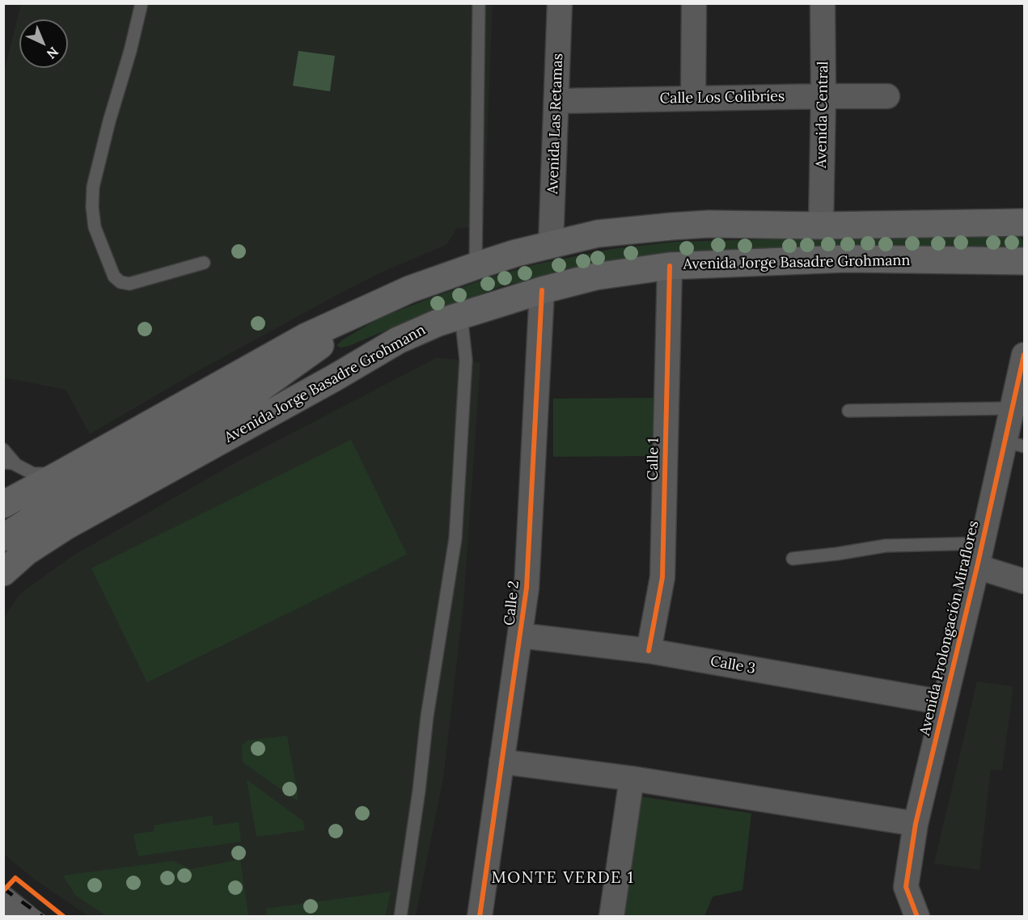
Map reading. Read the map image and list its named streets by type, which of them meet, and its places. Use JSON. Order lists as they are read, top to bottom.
{
  "streets": {
    "highway": ["Avenida Jorge Basadre Grohmann"],
    "street": [
      "Calle Los Colibríes",
      "Avenida Central",
      "Avenida Las Retamas",
      "Calle 1",
      "Calle 2",
      "Avenida Prolongación Miraflores",
      "Calle 3"
    ]
  },
  "crossings": [
    ["Calle Los Colibríes", "Avenida Central"],
    ["Calle Los Colibríes", "Avenida Las Retamas"],
    ["Avenida Jorge Basadre Grohmann", "Calle 1"],
    ["Avenida Jorge Basadre Grohmann", "Calle 2"],
    ["Calle 1", "Calle 3"],
    ["Calle 2", "Calle 3"],
    ["Avenida Prolongación Miraflores", "Calle 3"]
  ],
  "districts": ["MONTE VERDE 1"],
  "north": "bottom right"
}
